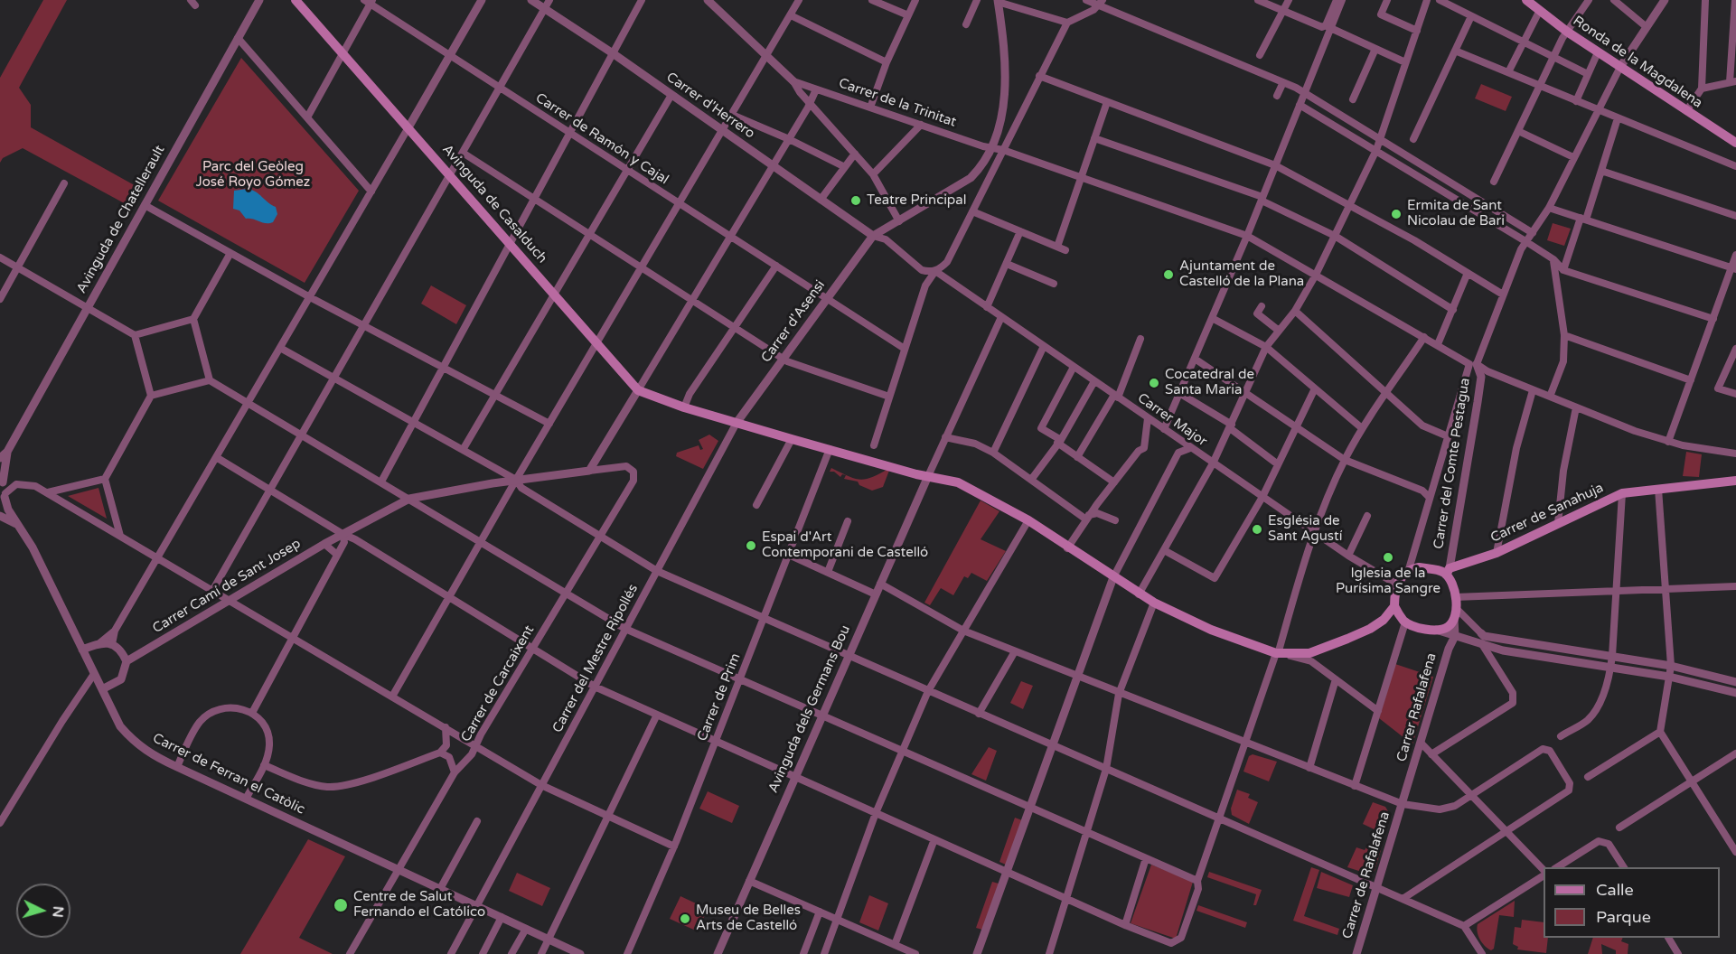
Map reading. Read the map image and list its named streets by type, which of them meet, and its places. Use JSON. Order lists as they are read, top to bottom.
{
  "streets": {
    "main road": ["Ronda de la Magdalena", "Avinguda de Casalduch", "Carrer de Sanahuja"],
    "street": [
      "Carrer de la Trinitat",
      "Carrer d'Herrero",
      "Carrer de Ramón y Cajal",
      "Avinguda de Chatellerault",
      "Carrer d'Asensi",
      "Carrer Major",
      "Carrer del Comte Pestagua",
      "Carrer Camí de Sant Josep",
      "Carrer del Mestre Ripollés",
      "Carrer de Carcaixent",
      "Carrer de Prim",
      "Carrer Rafalafena",
      "Avinguda dels Germans Bou",
      "Carrer de Ferran el Catòlic",
      "Carrer de Rafalafena"
    ]
  },
  "crossings": [
    ["Carrer de la Trinitat", "Carrer del Comte Pestagua"],
    ["Carrer d'Herrero", "Carrer d'Asensi"],
    ["Carrer d'Herrero", "Carrer Major"],
    ["Carrer de Ramón y Cajal", "Carrer d'Asensi"],
    ["Avinguda de Casalduch", "Carrer d'Asensi"],
    ["Avinguda de Casalduch", "Carrer del Mestre Ripollés"],
    ["Avinguda de Casalduch", "Carrer de Prim"],
    ["Avinguda de Casalduch", "Avinguda dels Germans Bou"],
    ["Avinguda de Chatellerault", "Carrer de Ferran el Catòlic"],
    ["Carrer d'Asensi", "Carrer Major"],
    ["Carrer d'Asensi", "Carrer del Mestre Ripollés"],
    ["Carrer Major", "Carrer del Comte Pestagua"],
    ["Carrer Major", "Carrer de Sanahuja"],
    ["Carrer Major", "Carrer Rafalafena"],
    ["Carrer del Comte Pestagua", "Carrer de Sanahuja"],
    ["Carrer del Comte Pestagua", "Carrer Rafalafena"],
    ["Carrer de Sanahuja", "Carrer Rafalafena"],
    ["Carrer Camí de Sant Josep", "Carrer de Carcaixent"],
    ["Carrer del Mestre Ripollés", "Carrer de Ferran el Catòlic"],
    ["Carrer de Carcaixent", "Carrer de Ferran el Catòlic"],
    ["Carrer Rafalafena", "Carrer de Rafalafena"]
  ],
  "parks": ["Parc del Geòleg José Royo Gómez"],
  "places": [
    "Teatre Principal",
    "Ermita de Sant Nicolau de Bari",
    "Ajuntament de Castelló de la Plana",
    "Cocatedral de Santa Maria",
    "Església de Sant Agustí",
    "Espai d'Art Contemporani de Castelló",
    "Iglesia de la Purísima Sangre",
    "Centre de Salut Fernando el Católico",
    "Museu de Belles Arts de Castelló"
  ],
  "legend": ["Calle", "Parque"],
  "north": "right"
}
